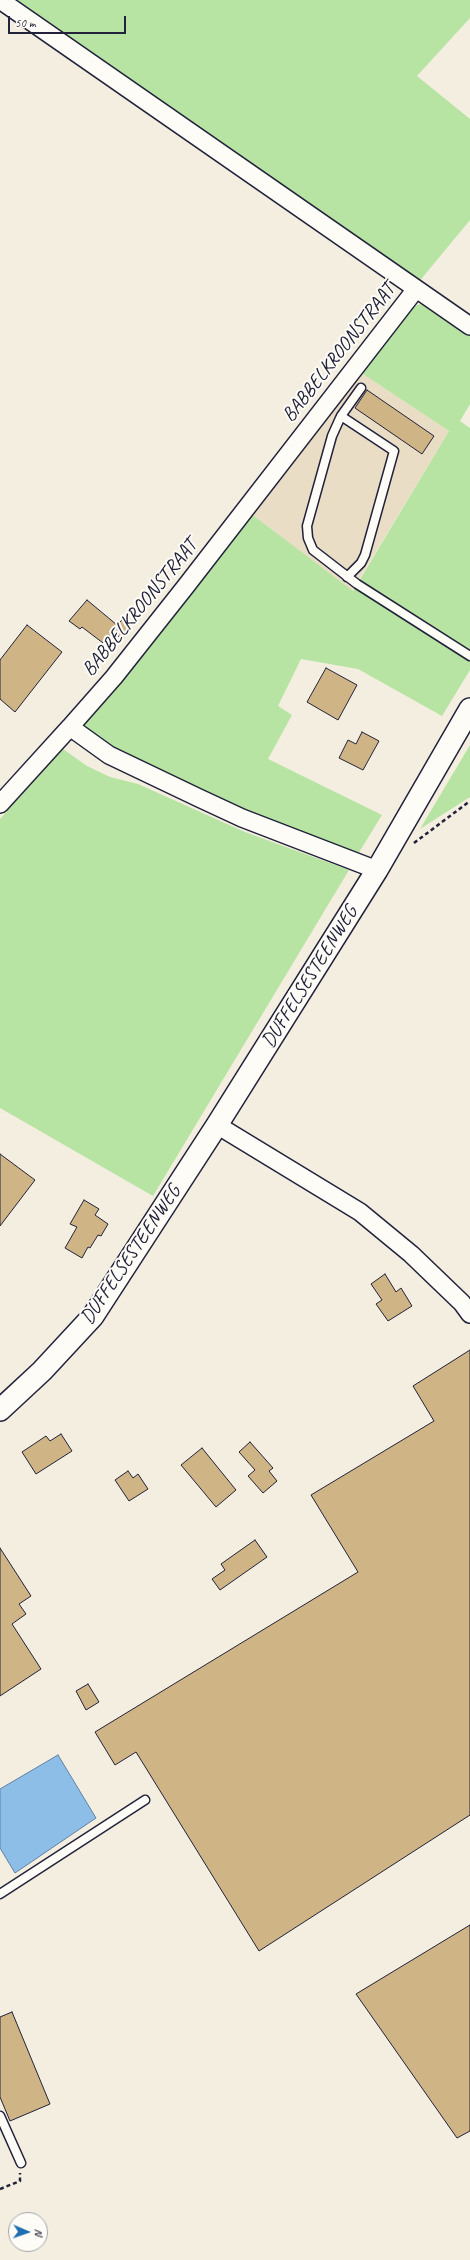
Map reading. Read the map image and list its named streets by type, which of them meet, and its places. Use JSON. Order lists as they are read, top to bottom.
{
  "streets": {
    "street": ["BABBELKROONSTRAAT", "DUFFELSESTEENWEG"]
  },
  "scale_bar": "50 m",
  "north": "right"
}
